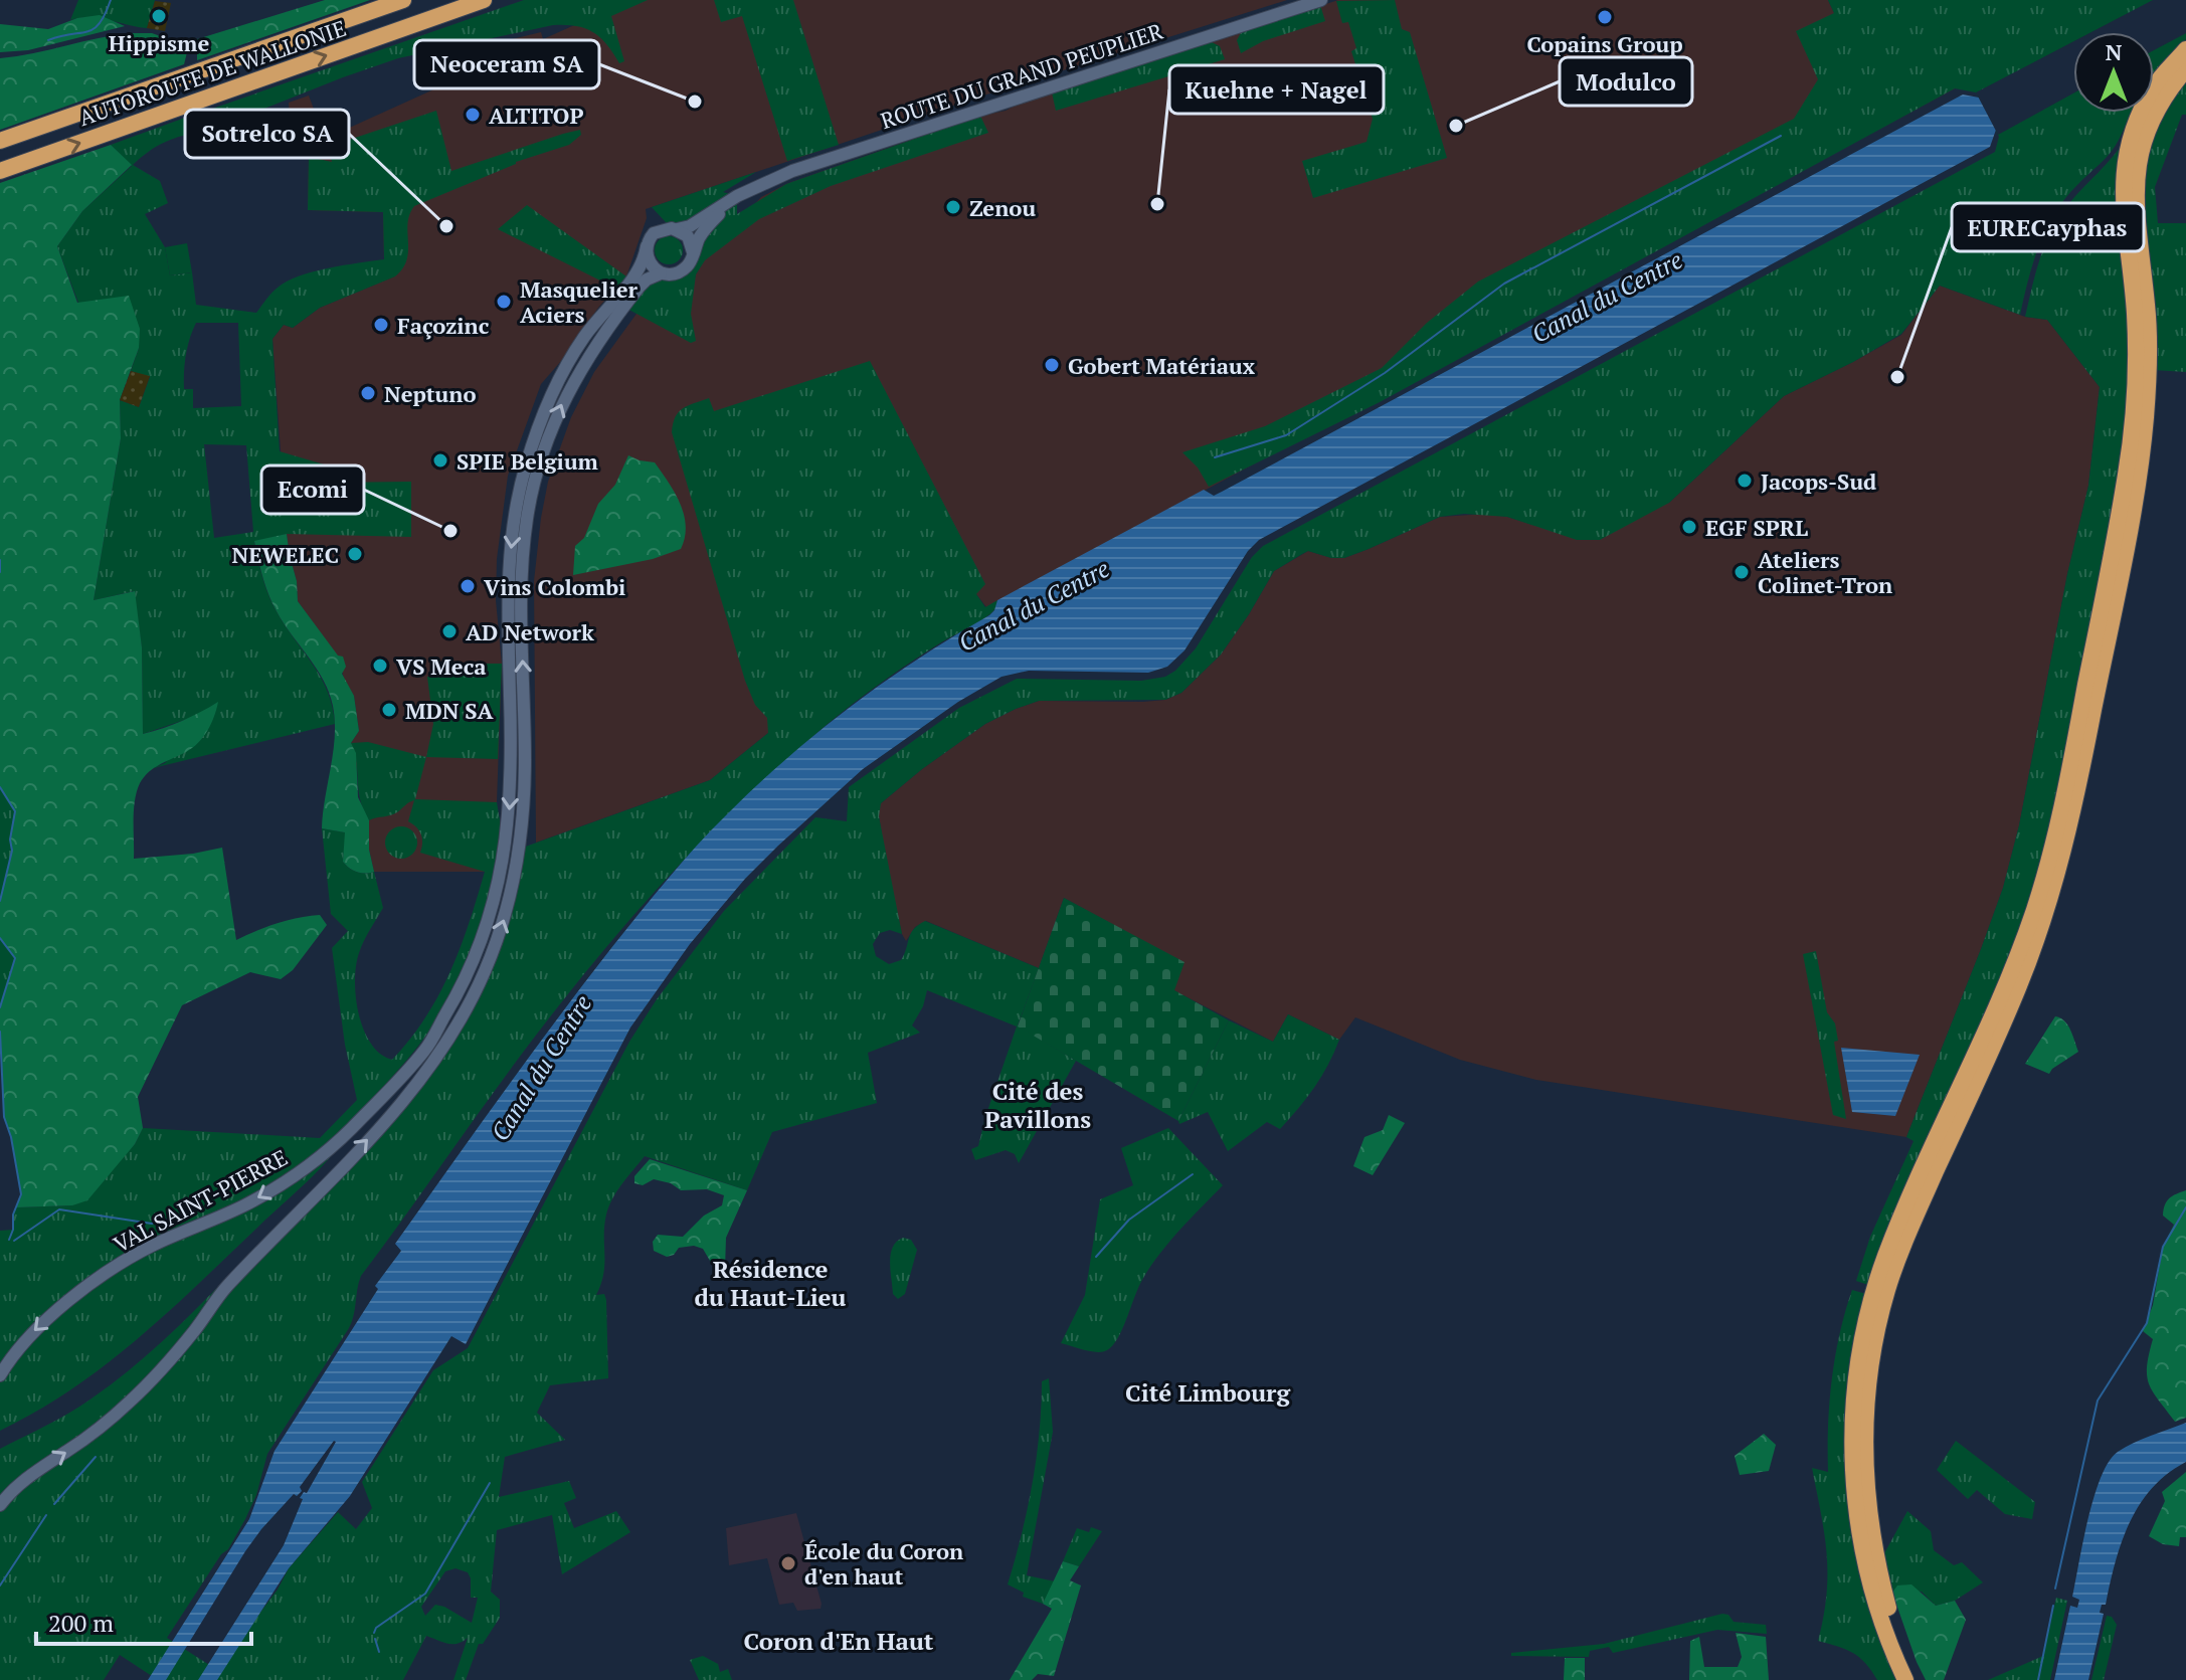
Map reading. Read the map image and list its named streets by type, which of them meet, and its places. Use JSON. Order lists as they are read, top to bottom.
{
  "streets": {
    "highway": ["AUTOROUTE DE WALLONIE"],
    "main road": ["ROUTE DU GRAND PEUPLIER", "VAL SAINT-PIERRE"]
  },
  "crossings": [
    ["ROUTE DU GRAND PEUPLIER", "VAL SAINT-PIERRE"]
  ],
  "districts": [
    "Cité des Pavillons",
    "Résidence du Haut-Lieu",
    "Cité Limbourg",
    "Coron d'En Haut"
  ],
  "water": ["Canal du Centre"],
  "places": [
    "Hippisme",
    "Copains Group",
    "Neoceram SA",
    "ALTITOP",
    "Modulco",
    "Kuehne + Nagel",
    "Zenou",
    "Sotrelco SA",
    "Masquelier Aciers",
    "Façozinc",
    "Gobert Matériaux",
    "EURECayphas",
    "Neptuno",
    "SPIE Belgium",
    "Jacops-Sud",
    "EGF SPRL",
    "Ecomi",
    "NEWELEC",
    "Ateliers Colinet-Tron",
    "Vins Colombi",
    "AD Network",
    "VS Meca",
    "MDN SA",
    "École du Coron d'en haut"
  ],
  "scale_bar": "200 m",
  "north": "top"
}
